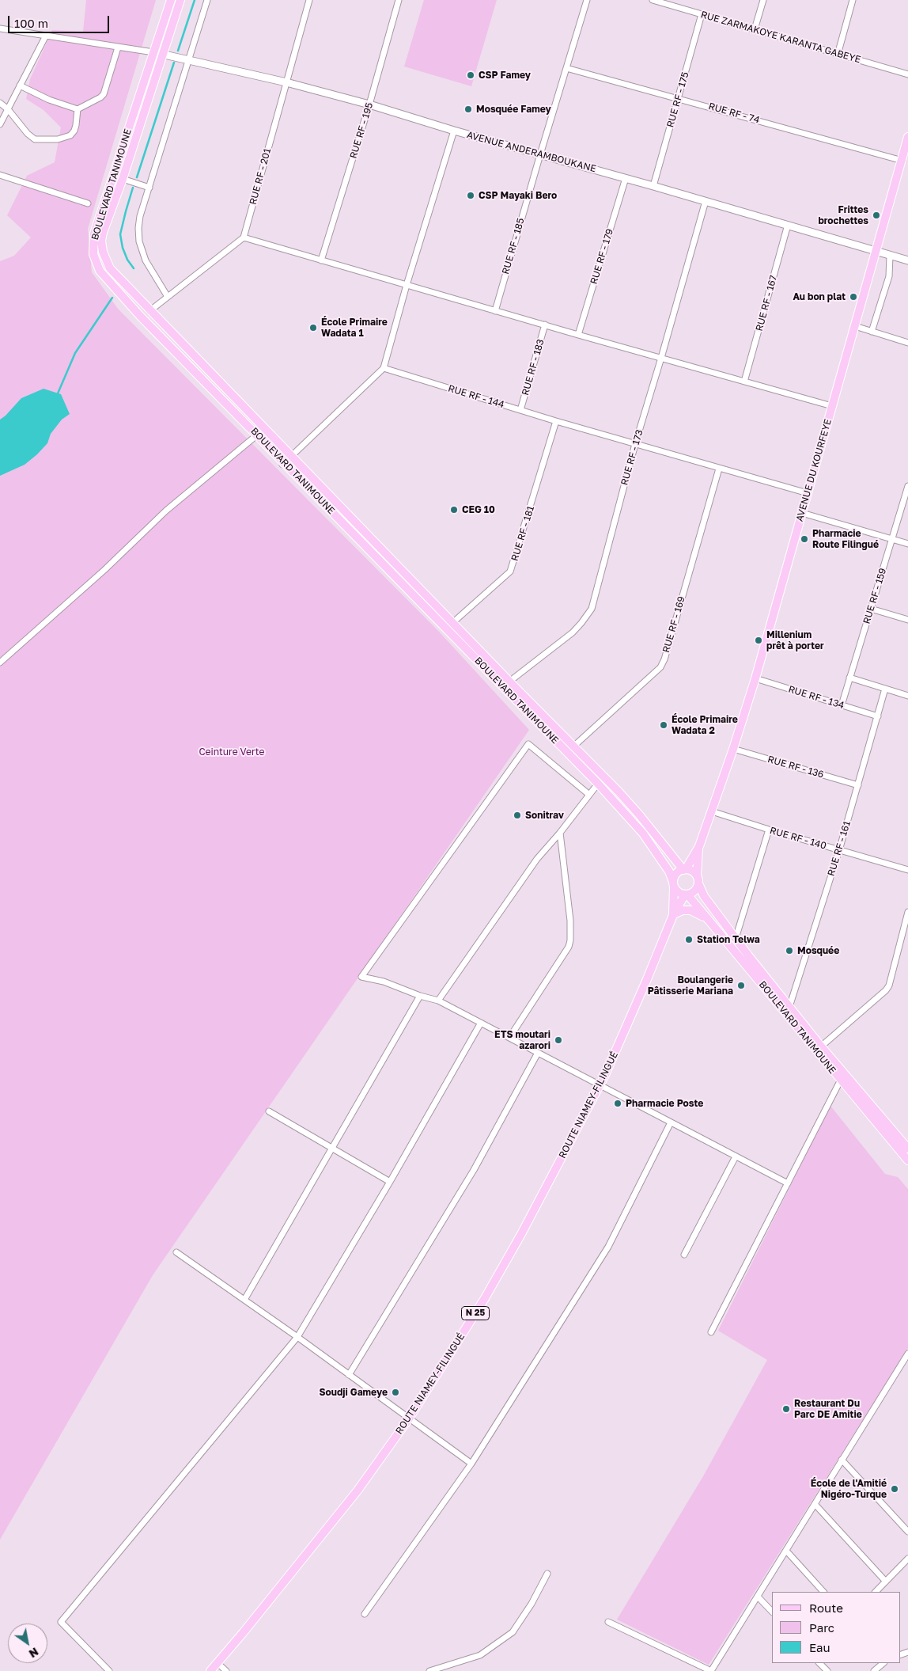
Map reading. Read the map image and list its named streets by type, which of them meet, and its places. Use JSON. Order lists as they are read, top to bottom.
{
  "streets": {
    "main road": [
      "BOULEVARD TANIMOUNE",
      "AVENUE DU KOURFEYE",
      "ROUTE NIAMEY-FILINGUÉ",
      "N 25"
    ],
    "street": [
      "RUE ZARMAKOYE KARANTA GABEYE",
      "RUE RF - 175",
      "RUE RF - 74",
      "RUE RF - 195",
      "AVENUE ANDERAMBOUKANE",
      "RUE RF - 201",
      "RUE RF - 185",
      "RUE RF - 179",
      "RUE RF - 167",
      "RUE RF - 183",
      "RUE RF - 144",
      "RUE RF - 173",
      "RUE RF - 181",
      "RUE RF - 159",
      "RUE RF - 169",
      "RUE RF - 134",
      "RUE RF - 136",
      "RUE RF - 140",
      "RUE RF - 161"
    ]
  },
  "crossings": [
    ["RUE ZARMAKOYE KARANTA GABEYE", "RUE RF - 175"],
    ["RUE RF - 175", "RUE RF - 74"],
    ["RUE RF - 175", "AVENUE ANDERAMBOUKANE"],
    ["RUE RF - 74", "RUE RF - 185"],
    ["RUE RF - 74", "AVENUE DU KOURFEYE"],
    ["RUE RF - 195", "AVENUE ANDERAMBOUKANE"],
    ["AVENUE ANDERAMBOUKANE", "RUE RF - 201"],
    ["AVENUE ANDERAMBOUKANE", "BOULEVARD TANIMOUNE"],
    ["AVENUE ANDERAMBOUKANE", "RUE RF - 185"],
    ["AVENUE ANDERAMBOUKANE", "RUE RF - 179"],
    ["AVENUE ANDERAMBOUKANE", "RUE RF - 167"],
    ["AVENUE ANDERAMBOUKANE", "RUE RF - 173"],
    ["AVENUE ANDERAMBOUKANE", "AVENUE DU KOURFEYE"],
    ["BOULEVARD TANIMOUNE", "RUE RF - 173"],
    ["BOULEVARD TANIMOUNE", "AVENUE DU KOURFEYE"],
    ["BOULEVARD TANIMOUNE", "RUE RF - 181"],
    ["BOULEVARD TANIMOUNE", "RUE RF - 169"],
    ["BOULEVARD TANIMOUNE", "RUE RF - 161"],
    ["BOULEVARD TANIMOUNE", "ROUTE NIAMEY-FILINGUÉ"],
    ["RUE RF - 183", "RUE RF - 144"],
    ["RUE RF - 144", "RUE RF - 173"],
    ["RUE RF - 144", "AVENUE DU KOURFEYE"],
    ["RUE RF - 144", "RUE RF - 181"],
    ["RUE RF - 144", "RUE RF - 169"],
    ["AVENUE DU KOURFEYE", "RUE RF - 134"],
    ["AVENUE DU KOURFEYE", "RUE RF - 136"],
    ["AVENUE DU KOURFEYE", "RUE RF - 140"],
    ["AVENUE DU KOURFEYE", "ROUTE NIAMEY-FILINGUÉ"],
    ["RUE RF - 159", "RUE RF - 134"],
    ["RUE RF - 134", "RUE RF - 161"],
    ["RUE RF - 136", "RUE RF - 161"],
    ["RUE RF - 140", "RUE RF - 161"]
  ],
  "parks": ["Ceinture Verte"],
  "places": [
    "CSP Famey",
    "Mosquée Famey",
    "CSP Mayaki Bero",
    "Frittes brochettes",
    "Au bon plat",
    "École Primaire Wadata 1",
    "CEG 10",
    "Pharmacie Route Filingué",
    "Millenium prêt à porter",
    "École Primaire Wadata 2",
    "Sonitrav",
    "Station Telwa",
    "Mosquée",
    "Boulangerie Pâtisserie Mariana",
    "ETS moutari azarori",
    "Pharmacie Poste",
    "Soudji Gameye",
    "Restaurant Du Parc DE Amitie",
    "École de l'Amitié Nigéro-Turque"
  ],
  "legend": ["Route", "Parc", "Eau"],
  "scale_bar": "100 m",
  "north": "bottom right"
}
